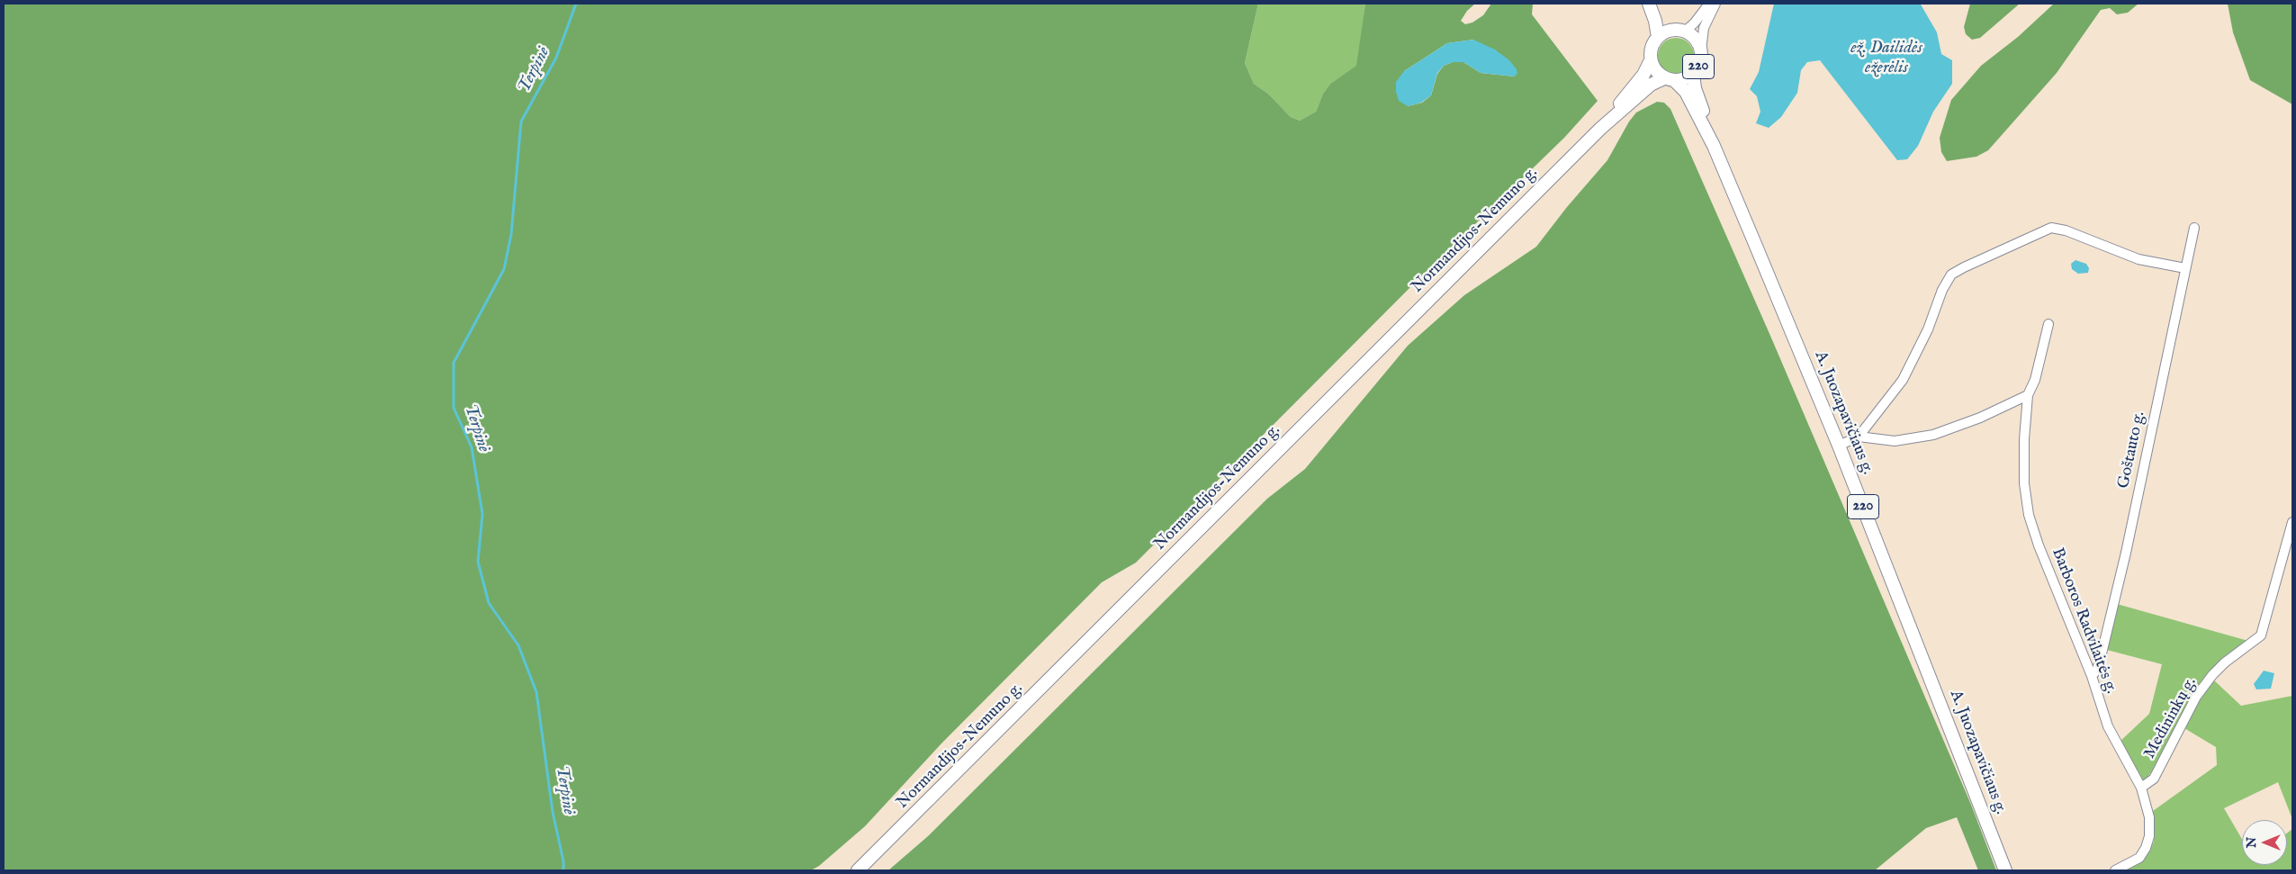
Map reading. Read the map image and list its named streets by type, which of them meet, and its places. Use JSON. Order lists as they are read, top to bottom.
{
  "streets": {
    "main road": ["220", "Normandijos-Nemuno g.", "A. Juozapavičiaus g."],
    "street": ["Goštauto g.", "Barboros Radvilaitės g.", "Medininkų g."]
  },
  "crossings": [
    ["220", "Normandijos-Nemuno g."],
    ["220", "A. Juozapavičiaus g."],
    ["Normandijos-Nemuno g.", "A. Juozapavičiaus g."],
    ["Goštauto g.", "Barboros Radvilaitės g."],
    ["Barboros Radvilaitės g.", "Medininkų g."]
  ],
  "water": ["ež. Dailidės ežerėlis", "Terpinė"],
  "north": "left"
}
